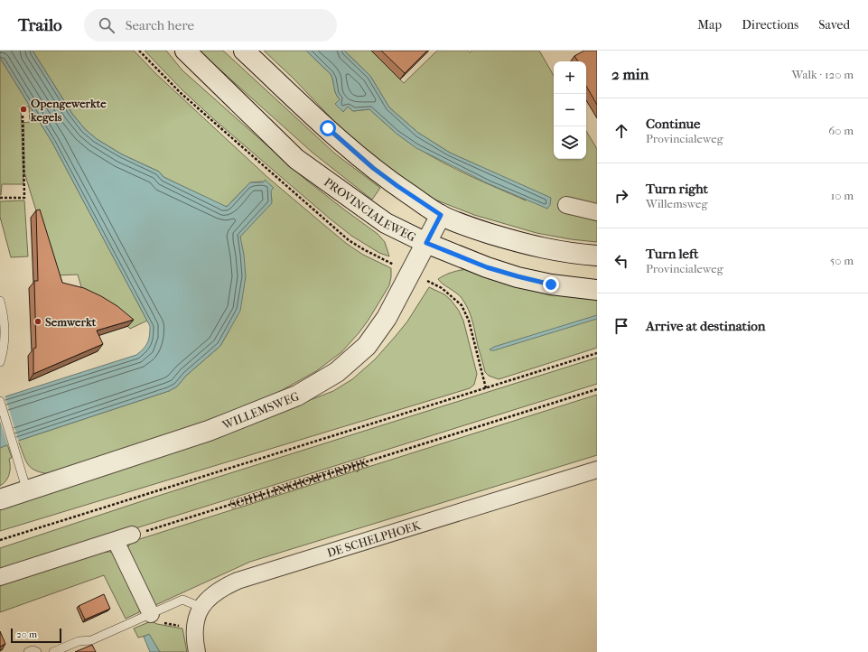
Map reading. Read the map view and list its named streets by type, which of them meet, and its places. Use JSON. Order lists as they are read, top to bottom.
{
  "streets": {
    "main road": ["PROVINCIALEWEG", "WILLEMSWEG"],
    "street": ["DE SCHELPHOEK"],
    "path": ["SCHELLINKHOUTERDIJK"]
  },
  "crossings": [
    ["PROVINCIALEWEG", "WILLEMSWEG"]
  ],
  "places": ["Opengewerkte kegels", "Semwerkt"],
  "scale_bar": "20 m",
  "page": {
    "header": "Trailo",
    "search": "Search here",
    "nav": ["Map", "Directions", "Saved"],
    "heading": ["2 min", "Walk · 120 m"],
    "map_buttons": ["+", "−"],
    "list": [
      ["Continue", "Provincialeweg", "60 m"],
      ["Turn right", "Willemsweg", "10 m"],
      ["Turn left", "Provincialeweg", "50 m"],
      "Arrive at destination"
    ],
    "scale": "20 m"
  }
}
